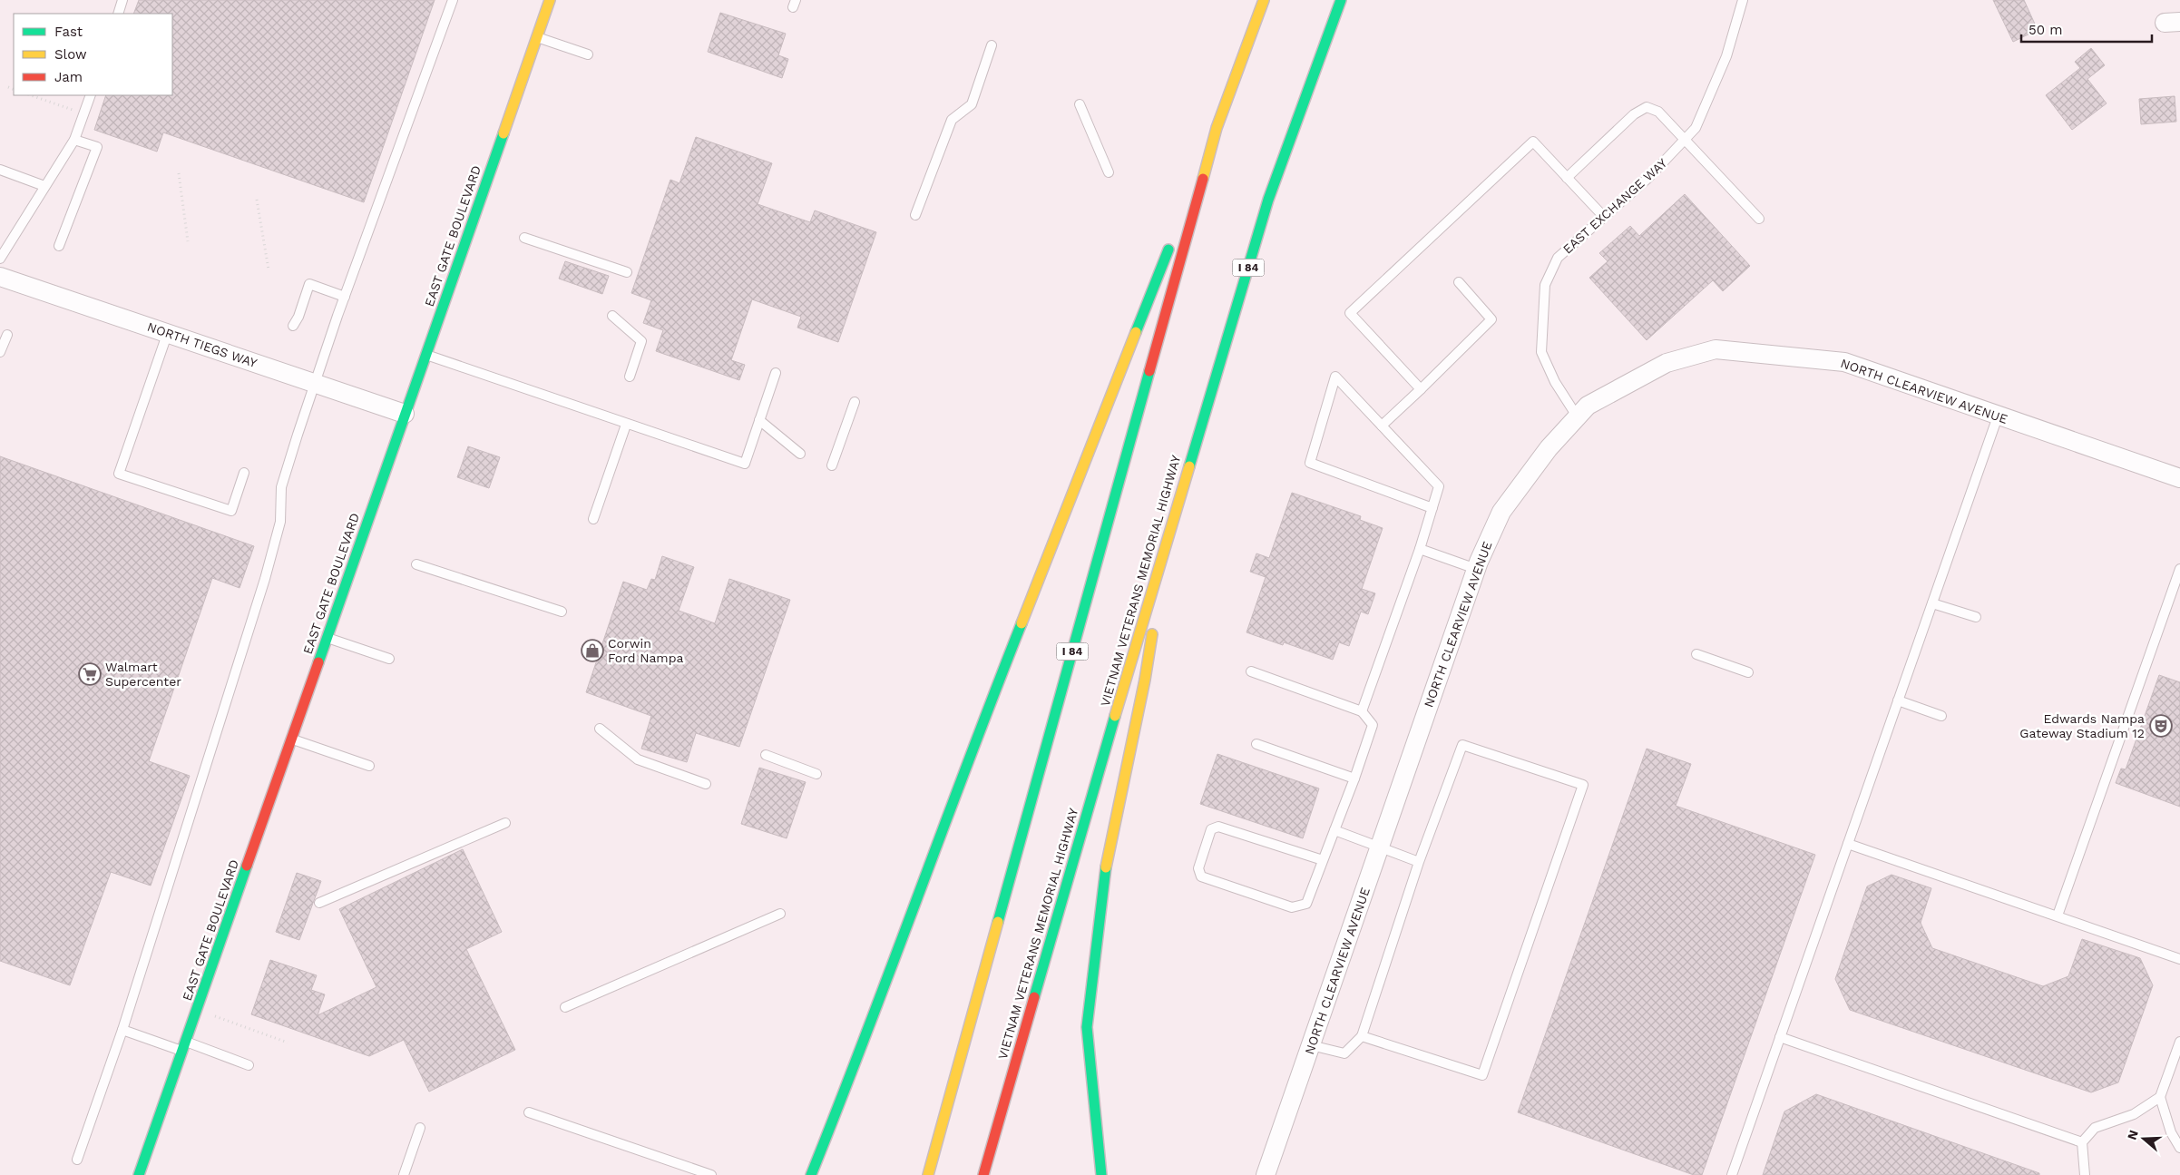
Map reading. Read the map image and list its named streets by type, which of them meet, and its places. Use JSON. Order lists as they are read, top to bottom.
{
  "streets": {
    "main road": ["EAST GATE BOULEVARD", "I 84", "VIETNAM VETERANS MEMORIAL HIGHWAY"],
    "street": ["NORTH TIEGS WAY", "NORTH CLEARVIEW AVENUE"],
    "lane": ["EAST EXCHANGE WAY"]
  },
  "crossings": [
    ["EAST EXCHANGE WAY", "NORTH CLEARVIEW AVENUE"],
    ["EAST GATE BOULEVARD", "NORTH TIEGS WAY"]
  ],
  "places": {
    "shop": ["Corwin Ford Nampa"],
    "supermarket": ["Walmart Supercenter"],
    "theatre": ["Edwards Nampa Gateway Stadium 12"]
  },
  "legend": ["Fast", "Slow", "Jam"],
  "scale_bar": "50 m",
  "north": "left"
}
